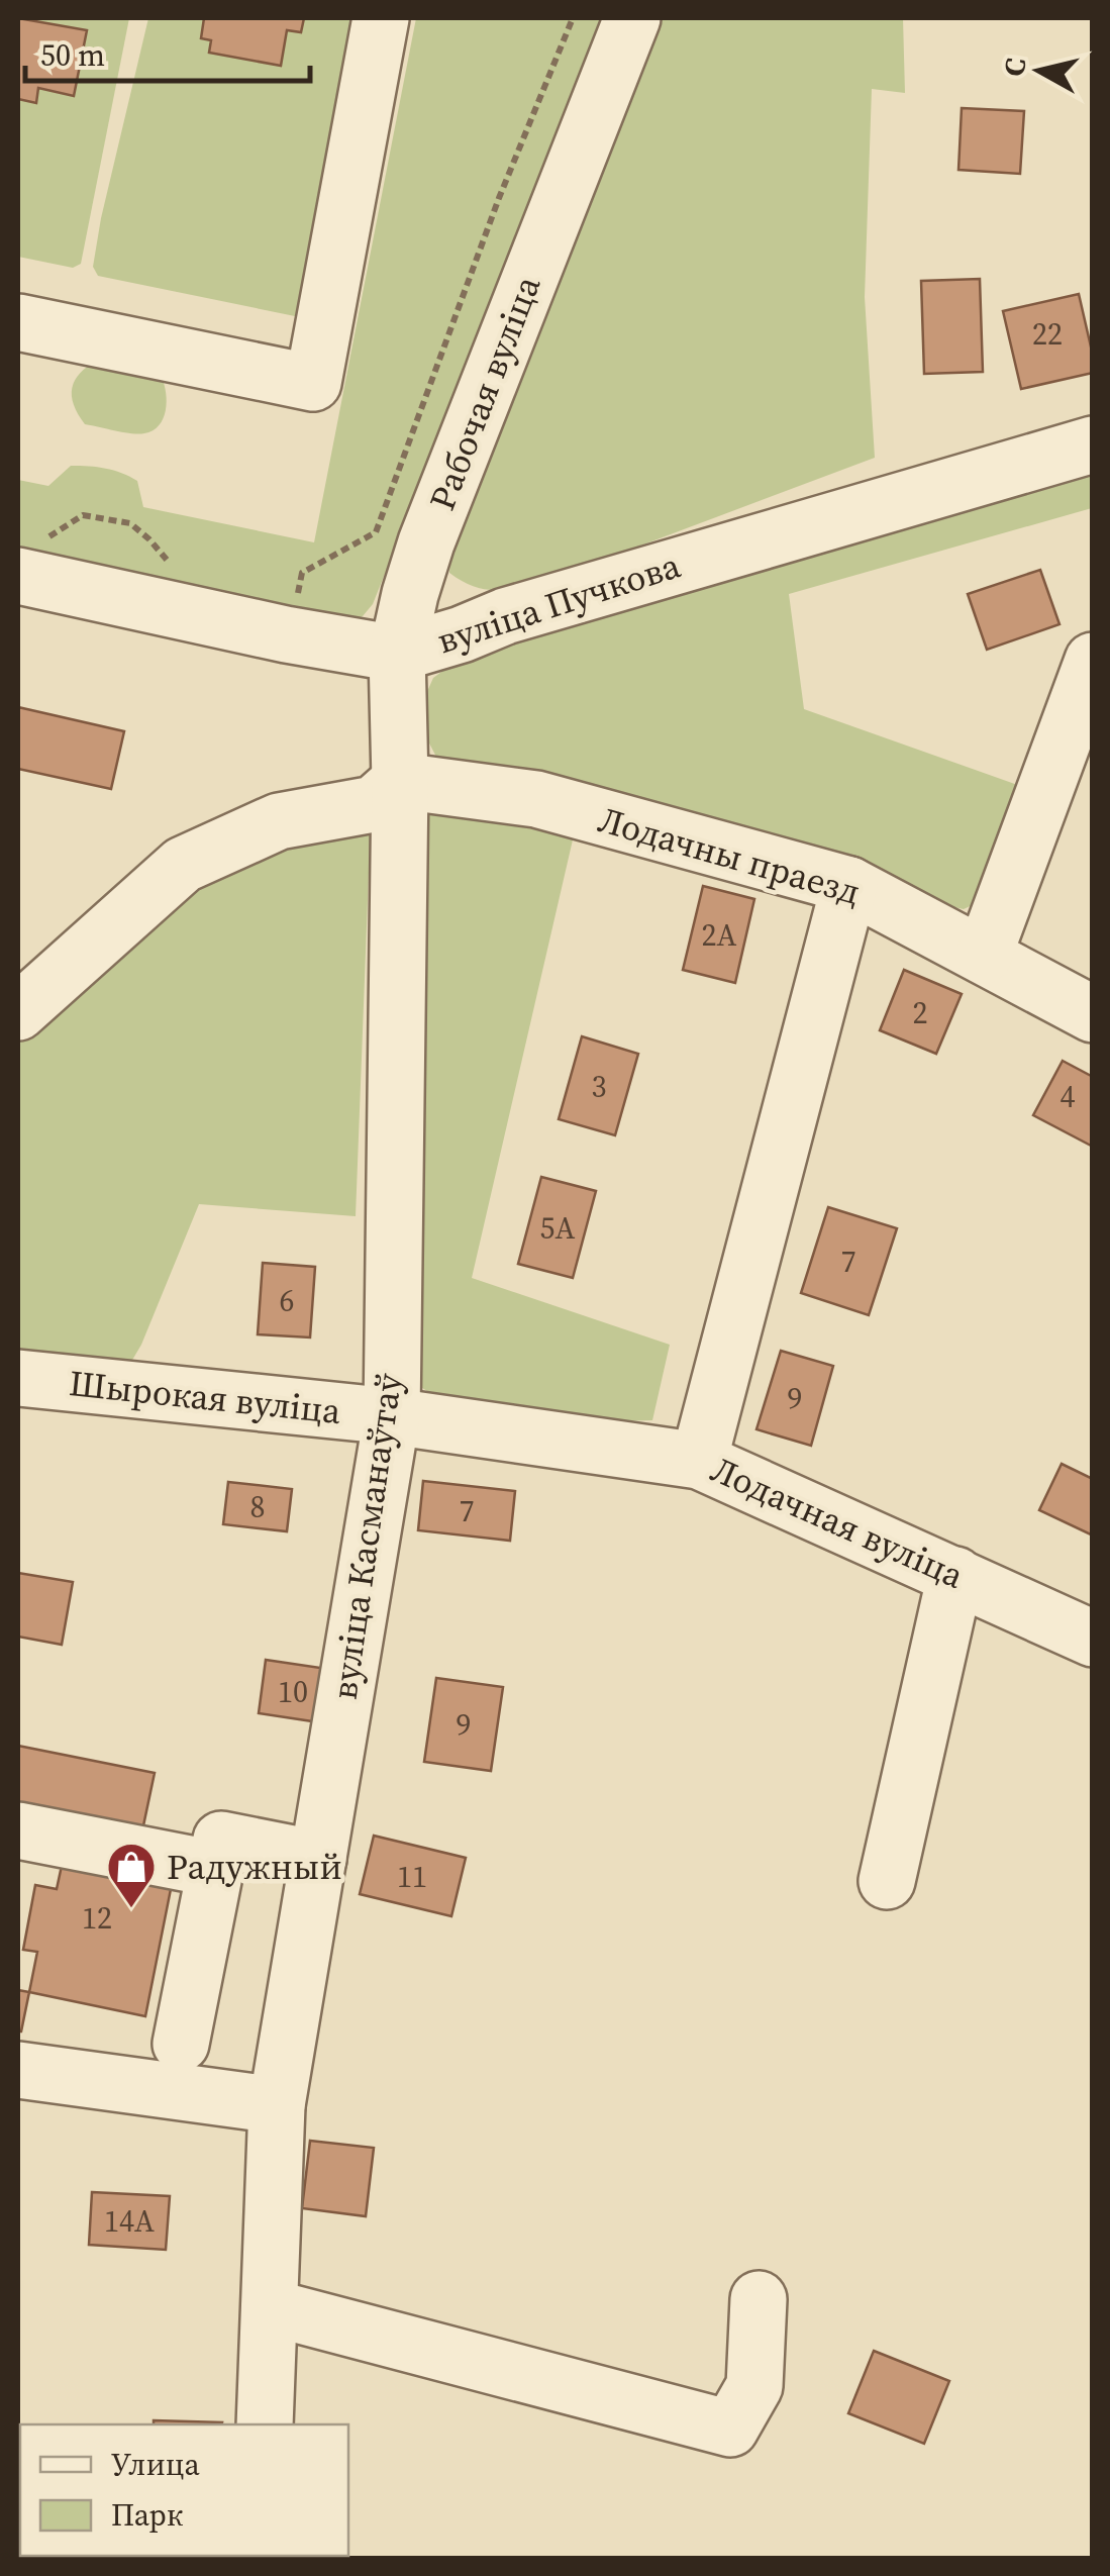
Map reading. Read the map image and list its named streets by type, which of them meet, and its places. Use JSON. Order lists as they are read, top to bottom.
{
  "streets": {
    "street": [
      "Рабочая вуліца",
      "вуліца Пучкова",
      "Лодачны праезд",
      "Шырокая вуліца",
      "Лодачная вуліца",
      "вуліца Касманаўтаў"
    ]
  },
  "crossings": [
    ["Рабочая вуліца", "вуліца Пучкова"],
    ["Рабочая вуліца", "Лодачны праезд"],
    ["Рабочая вуліца", "вуліца Касманаўтаў"],
    ["Лодачны праезд", "вуліца Касманаўтаў"],
    ["Шырокая вуліца", "Лодачная вуліца"],
    ["Шырокая вуліца", "вуліца Касманаўтаў"],
    ["Лодачная вуліца", "вуліца Касманаўтаў"]
  ],
  "places": {
    "shop": ["Радужный"]
  },
  "house_numbers": [
    "22",
    "2А",
    "2",
    "3",
    "4",
    "5А",
    "7",
    "6",
    "9",
    "8",
    "7",
    "10",
    "9",
    "11",
    "12",
    "14А"
  ],
  "legend": ["Улица", "Парк"],
  "scale_bar": "50 m",
  "north": "left"
}
